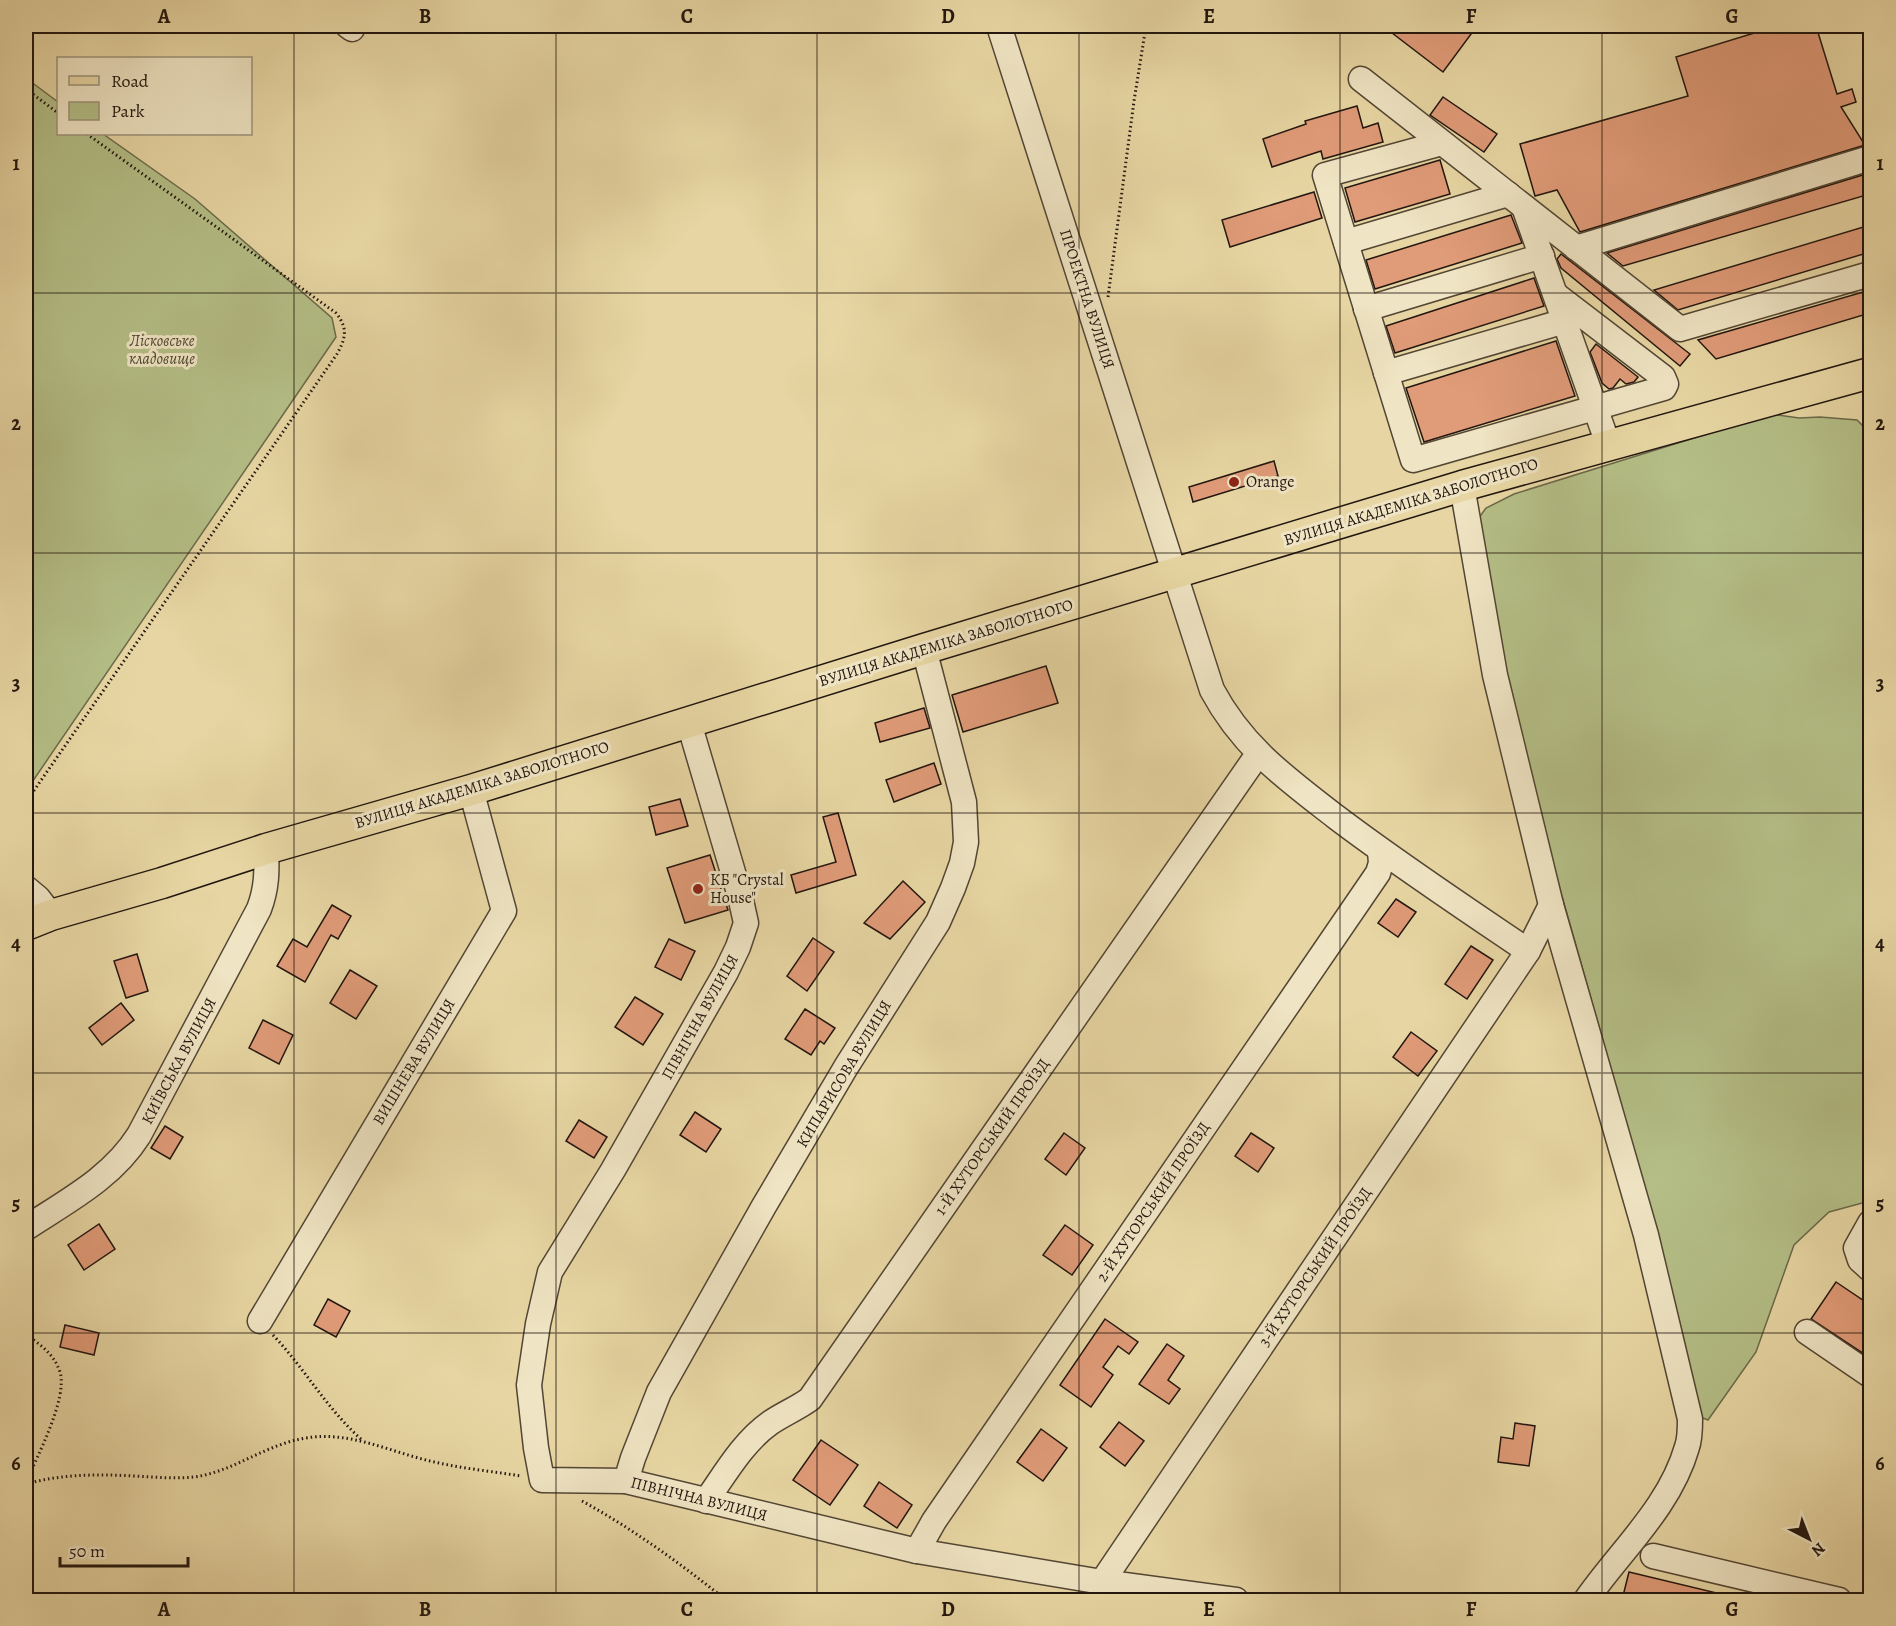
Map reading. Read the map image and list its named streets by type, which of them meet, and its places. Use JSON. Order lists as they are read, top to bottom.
{
  "streets": {
    "main road": ["ВУЛИЦЯ АКАДЕМІКА ЗАБОЛОТНОГО"],
    "street": [
      "ПРОЕКТНА ВУЛИЦЯ",
      "ПІВНІЧНА ВУЛИЦЯ",
      "КИЇВСЬКА ВУЛИЦЯ",
      "ВИШНЕВА ВУЛИЦЯ",
      "КИПАРИСОВА ВУЛИЦЯ",
      "1-Й ХУТОРСЬКИЙ ПРОЇЗД",
      "2-Й ХУТОРСЬКИЙ ПРОЇЗД",
      "3-Й ХУТОРСЬКИЙ ПРОЇЗД"
    ]
  },
  "crossings": [
    ["ПРОЕКТНА ВУЛИЦЯ", "ВУЛИЦЯ АКАДЕМІКА ЗАБОЛОТНОГО"],
    ["ПРОЕКТНА ВУЛИЦЯ", "1-Й ХУТОРСЬКИЙ ПРОЇЗД"],
    ["ПРОЕКТНА ВУЛИЦЯ", "2-Й ХУТОРСЬКИЙ ПРОЇЗД"],
    ["ПРОЕКТНА ВУЛИЦЯ", "3-Й ХУТОРСЬКИЙ ПРОЇЗД"],
    ["ВУЛИЦЯ АКАДЕМІКА ЗАБОЛОТНОГО", "ПІВНІЧНА ВУЛИЦЯ"],
    ["ВУЛИЦЯ АКАДЕМІКА ЗАБОЛОТНОГО", "КИЇВСЬКА ВУЛИЦЯ"],
    ["ВУЛИЦЯ АКАДЕМІКА ЗАБОЛОТНОГО", "ВИШНЕВА ВУЛИЦЯ"],
    ["ВУЛИЦЯ АКАДЕМІКА ЗАБОЛОТНОГО", "КИПАРИСОВА ВУЛИЦЯ"],
    ["ПІВНІЧНА ВУЛИЦЯ", "КИПАРИСОВА ВУЛИЦЯ"],
    ["ПІВНІЧНА ВУЛИЦЯ", "1-Й ХУТОРСЬКИЙ ПРОЇЗД"],
    ["ПІВНІЧНА ВУЛИЦЯ", "2-Й ХУТОРСЬКИЙ ПРОЇЗД"],
    ["ПІВНІЧНА ВУЛИЦЯ", "3-Й ХУТОРСЬКИЙ ПРОЇЗД"]
  ],
  "parks": ["Лісковське кладовище"],
  "places": ["Orange", "КБ \"Crystal House\""],
  "legend": ["Road", "Park"],
  "scale_bar": "50 m",
  "north": "bottom right",
  "grid": {
    "columns": [
      "A",
      "B",
      "C",
      "D",
      "E",
      "F",
      "G"
    ],
    "rows": [
      "1",
      "2",
      "3",
      "4",
      "5",
      "6"
    ]
  }
}
